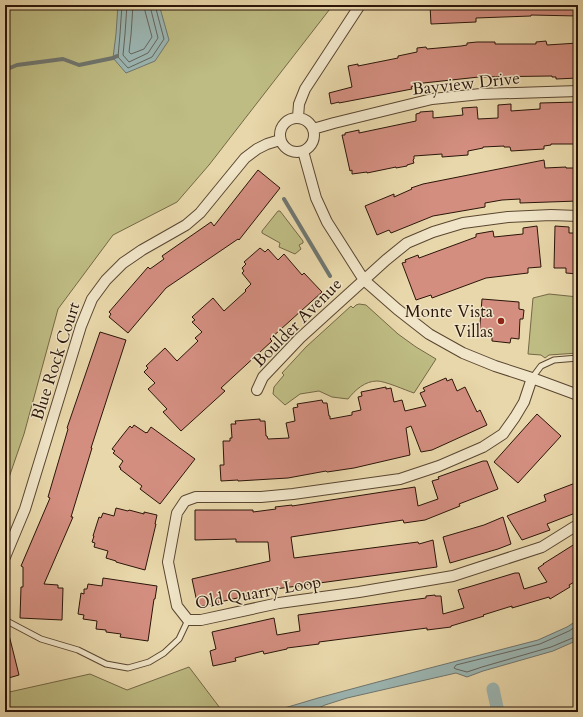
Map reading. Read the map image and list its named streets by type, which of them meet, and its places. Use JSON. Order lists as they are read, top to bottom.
{
  "streets": {
    "street": [
      "Bayview Drive",
      "Boulder Avenue",
      "Blue Rock Court",
      "Old Quarry Loop"
    ]
  },
  "crossings": [
    ["Bayview Drive", "Blue Rock Court"]
  ],
  "places": ["Monte Vista Villas"]
}
